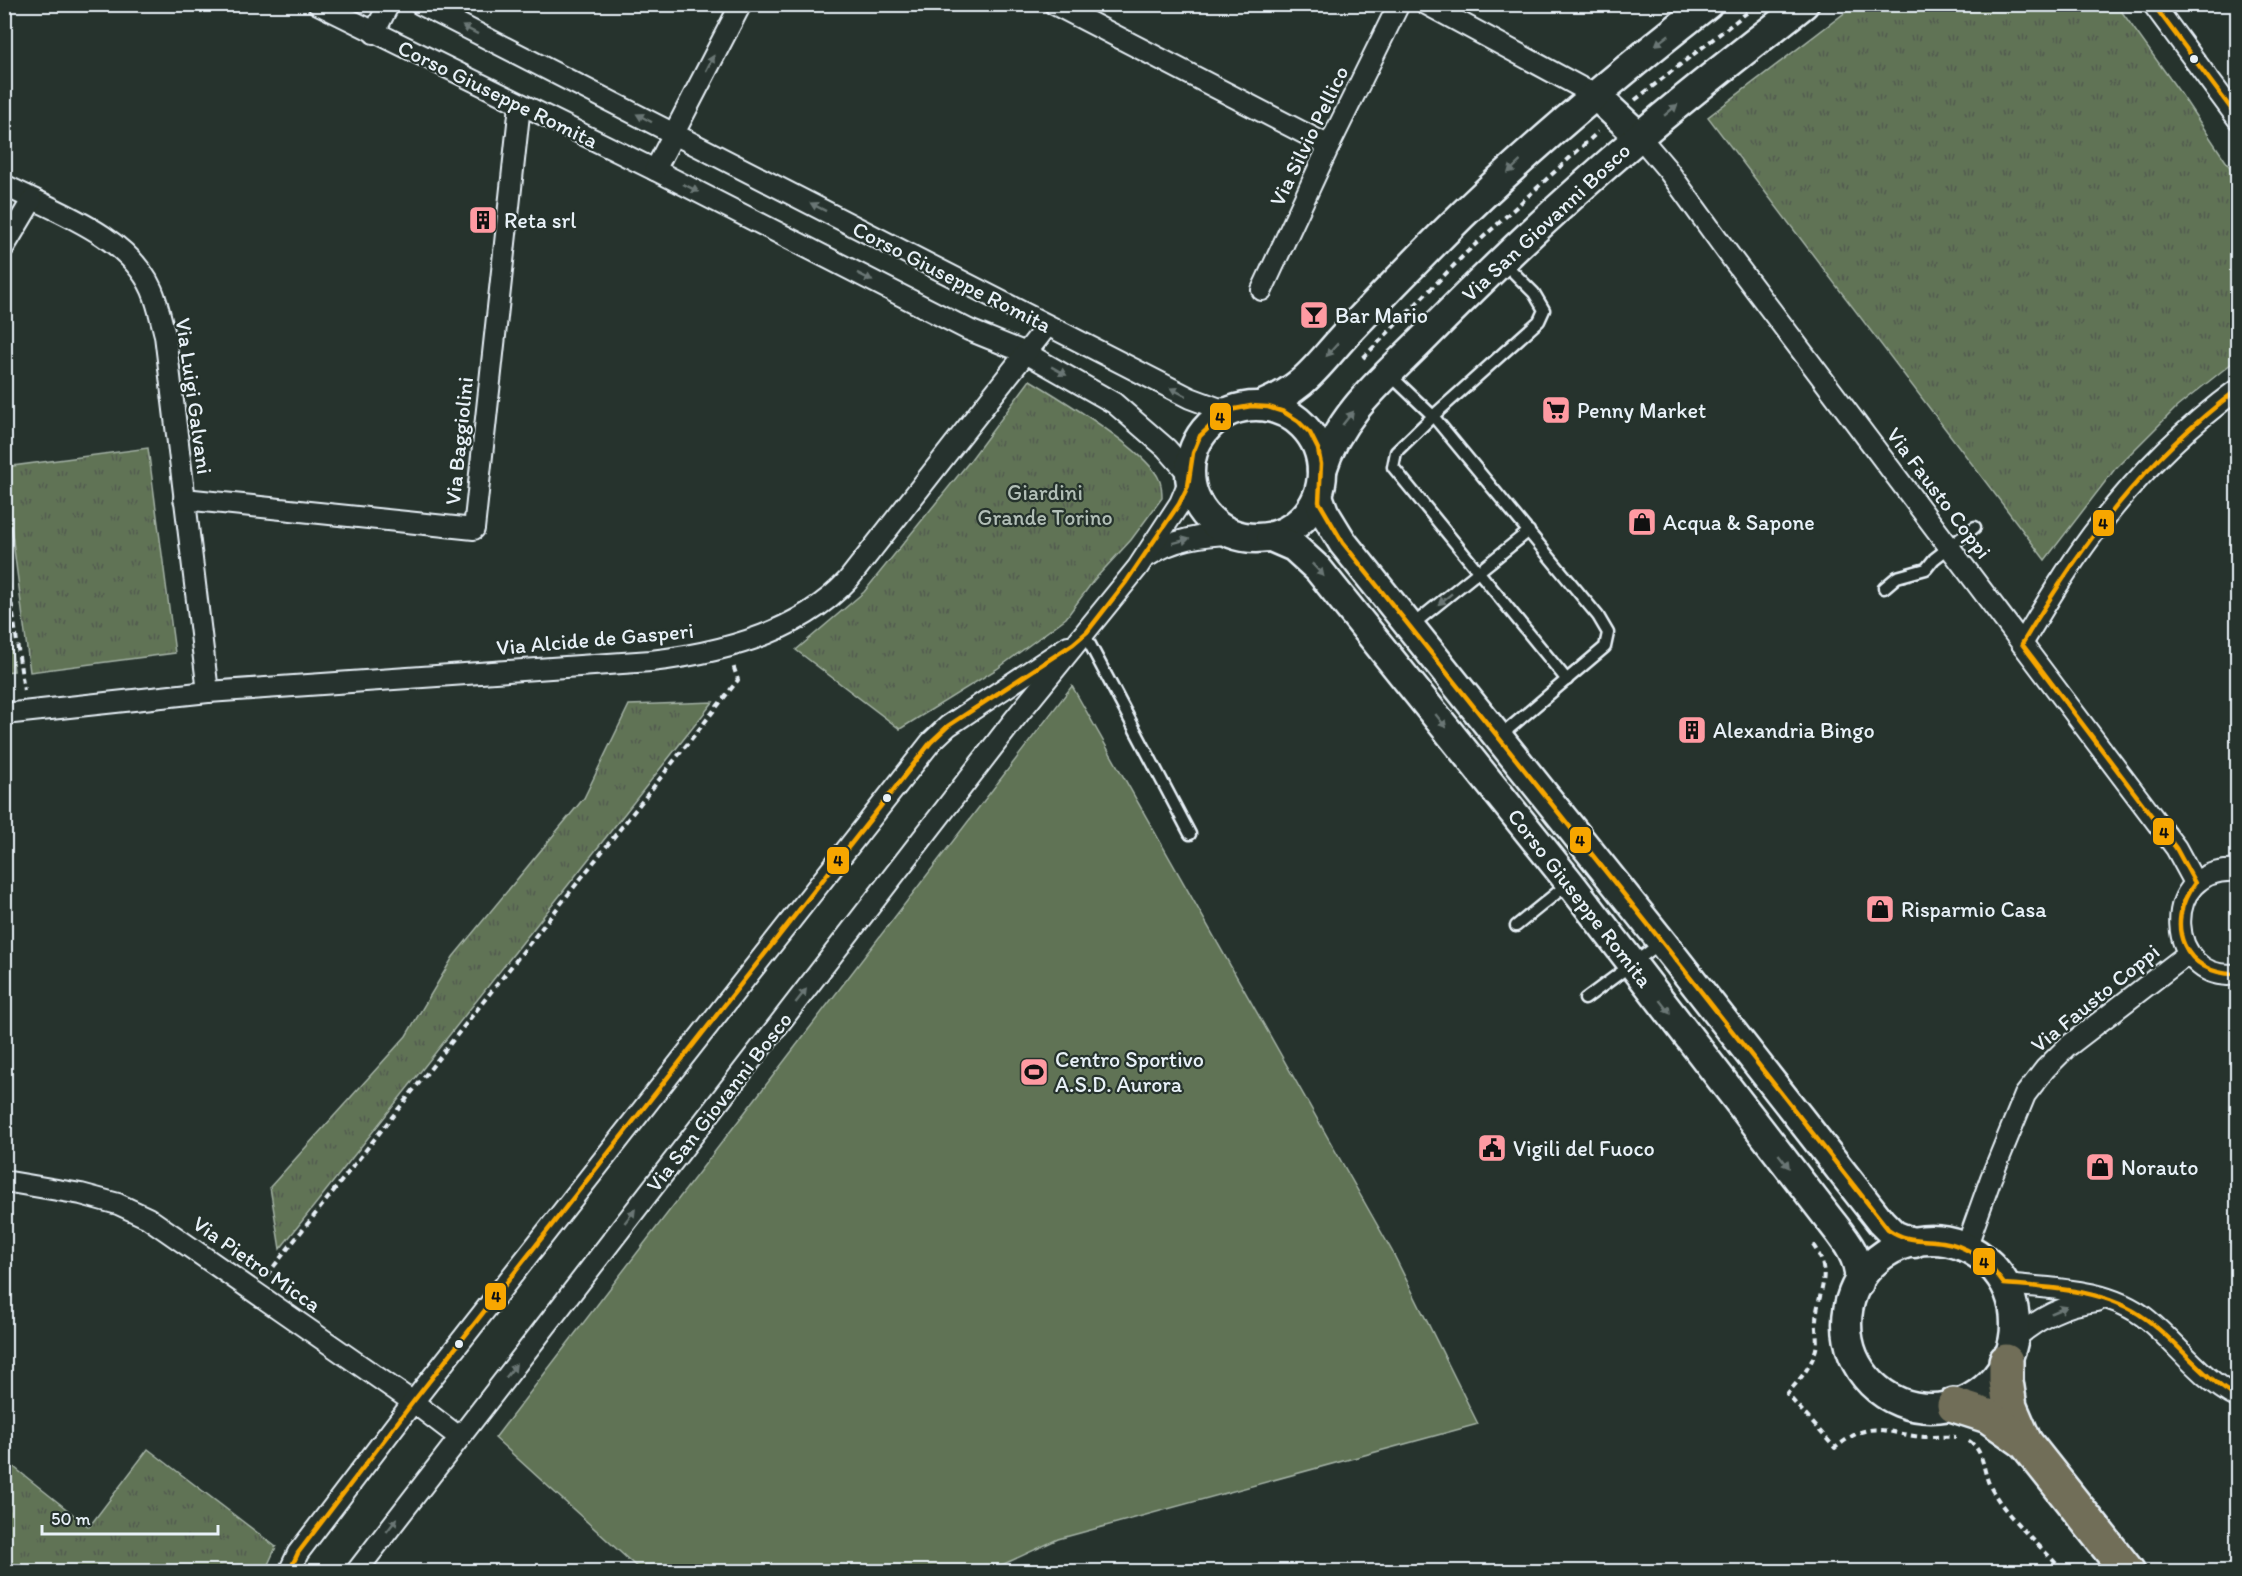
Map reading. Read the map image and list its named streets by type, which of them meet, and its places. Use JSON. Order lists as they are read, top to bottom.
{
  "streets": {
    "main road": ["Corso Giuseppe Romita", "Via San Giovanni Bosco"],
    "street": [
      "Via Silvio Pellico",
      "Via Luigi Galvani",
      "Via Baggiolini",
      "Via Fausto Coppi",
      "Via Alcide de Gasperi",
      "Via Pietro Micca"
    ]
  },
  "crossings": [
    ["Corso Giuseppe Romita", "Via San Giovanni Bosco"],
    ["Corso Giuseppe Romita", "Via Baggiolini"],
    ["Corso Giuseppe Romita", "Via Fausto Coppi"],
    ["Corso Giuseppe Romita", "Via Alcide de Gasperi"],
    ["Via San Giovanni Bosco", "Via Fausto Coppi"],
    ["Via San Giovanni Bosco", "Via Pietro Micca"],
    ["Via Luigi Galvani", "Via Baggiolini"],
    ["Via Luigi Galvani", "Via Alcide de Gasperi"]
  ],
  "one_way": ["Via San Giovanni Bosco"],
  "parks": ["Giardini Grande Torino"],
  "places": {
    "building": ["Reta srl", "Alexandria Bingo"],
    "bar": ["Bar Mario"],
    "supermarket": ["Penny Market"],
    "shop": ["Acqua & Sapone", "Risparmio Casa", "Norauto"],
    "sports": ["Centro Sportivo A.S.D. Aurora"],
    "public building": ["Vigili del Fuoco"]
  },
  "lines": ["transit line 4"],
  "scale_bar": "50 m"
}
